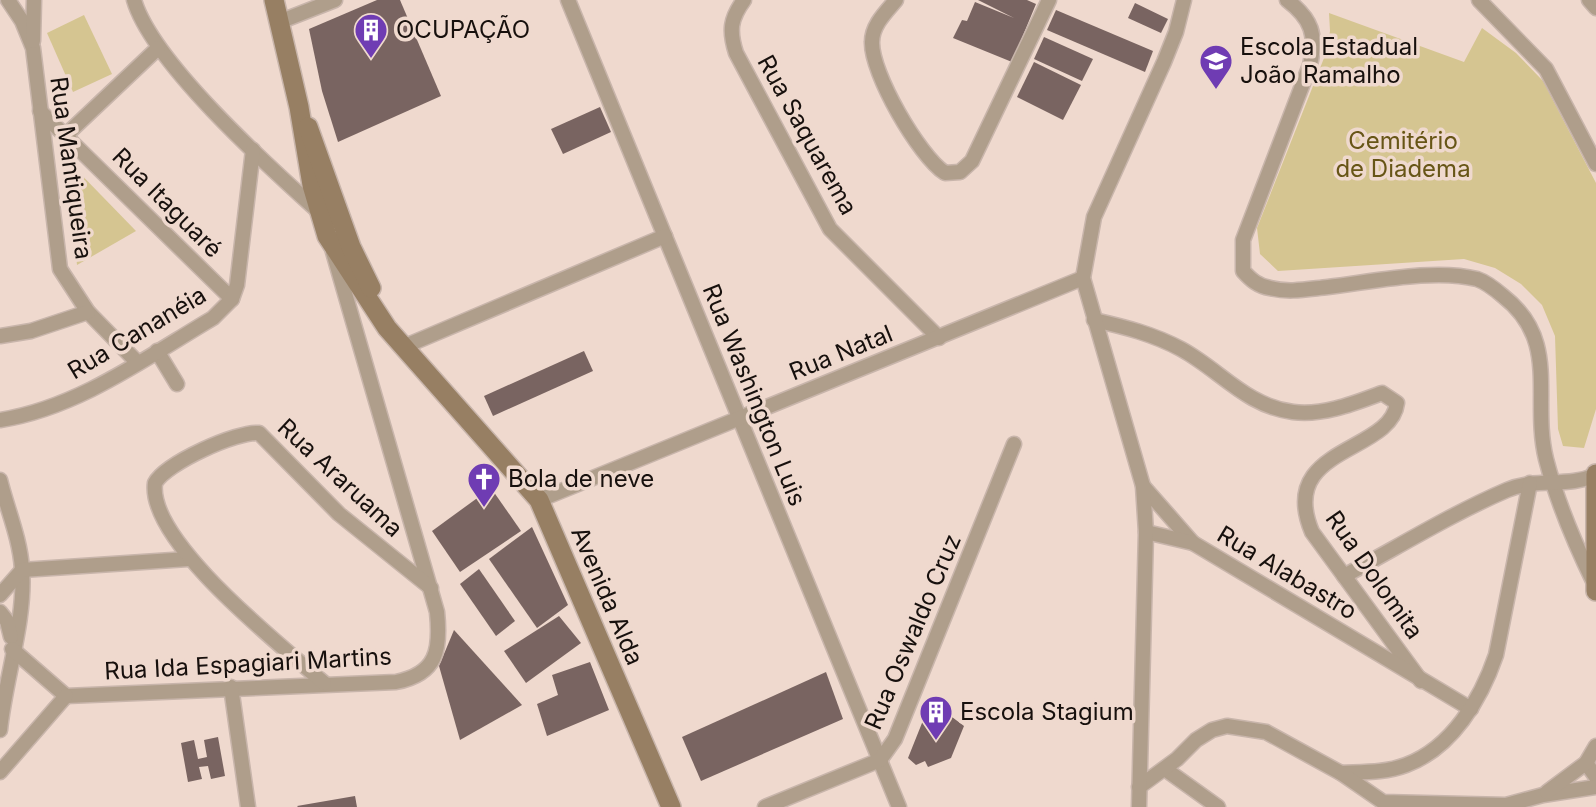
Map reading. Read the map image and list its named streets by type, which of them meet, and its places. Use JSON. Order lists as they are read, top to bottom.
{
  "streets": {
    "main road": ["Avenida Alda"],
    "street": [
      "Rua Saquarema",
      "Rua Mantiqueira",
      "Rua Itaguaré",
      "Rua Cananéia",
      "Rua Natal",
      "Rua Washington Luis",
      "Rua Araruama",
      "Rua Alabastro",
      "Rua Dolomita",
      "Rua Oswaldo Cruz",
      "Rua Ida Espagiari Martins"
    ]
  },
  "crossings": [
    ["Rua Saquarema", "Rua Natal"],
    ["Rua Mantiqueira", "Rua Itaguaré"],
    ["Rua Mantiqueira", "Rua Cananéia"],
    ["Rua Itaguaré", "Rua Cananéia"],
    ["Rua Natal", "Rua Washington Luis"],
    ["Rua Natal", "Avenida Alda"],
    ["Rua Washington Luis", "Rua Oswaldo Cruz"],
    ["Rua Araruama", "Rua Ida Espagiari Martins"],
    ["Rua Alabastro", "Rua Dolomita"],
    ["Avenida Alda", "Rua Ida Espagiari Martins"]
  ],
  "parks": ["Cemitério de Diadema"],
  "places": {
    "building": ["OCUPAÇÃO", "Escola Stagium"],
    "school or university": ["Escola Estadual João Ramalho"],
    "church": ["Bola de neve"]
  }
}
